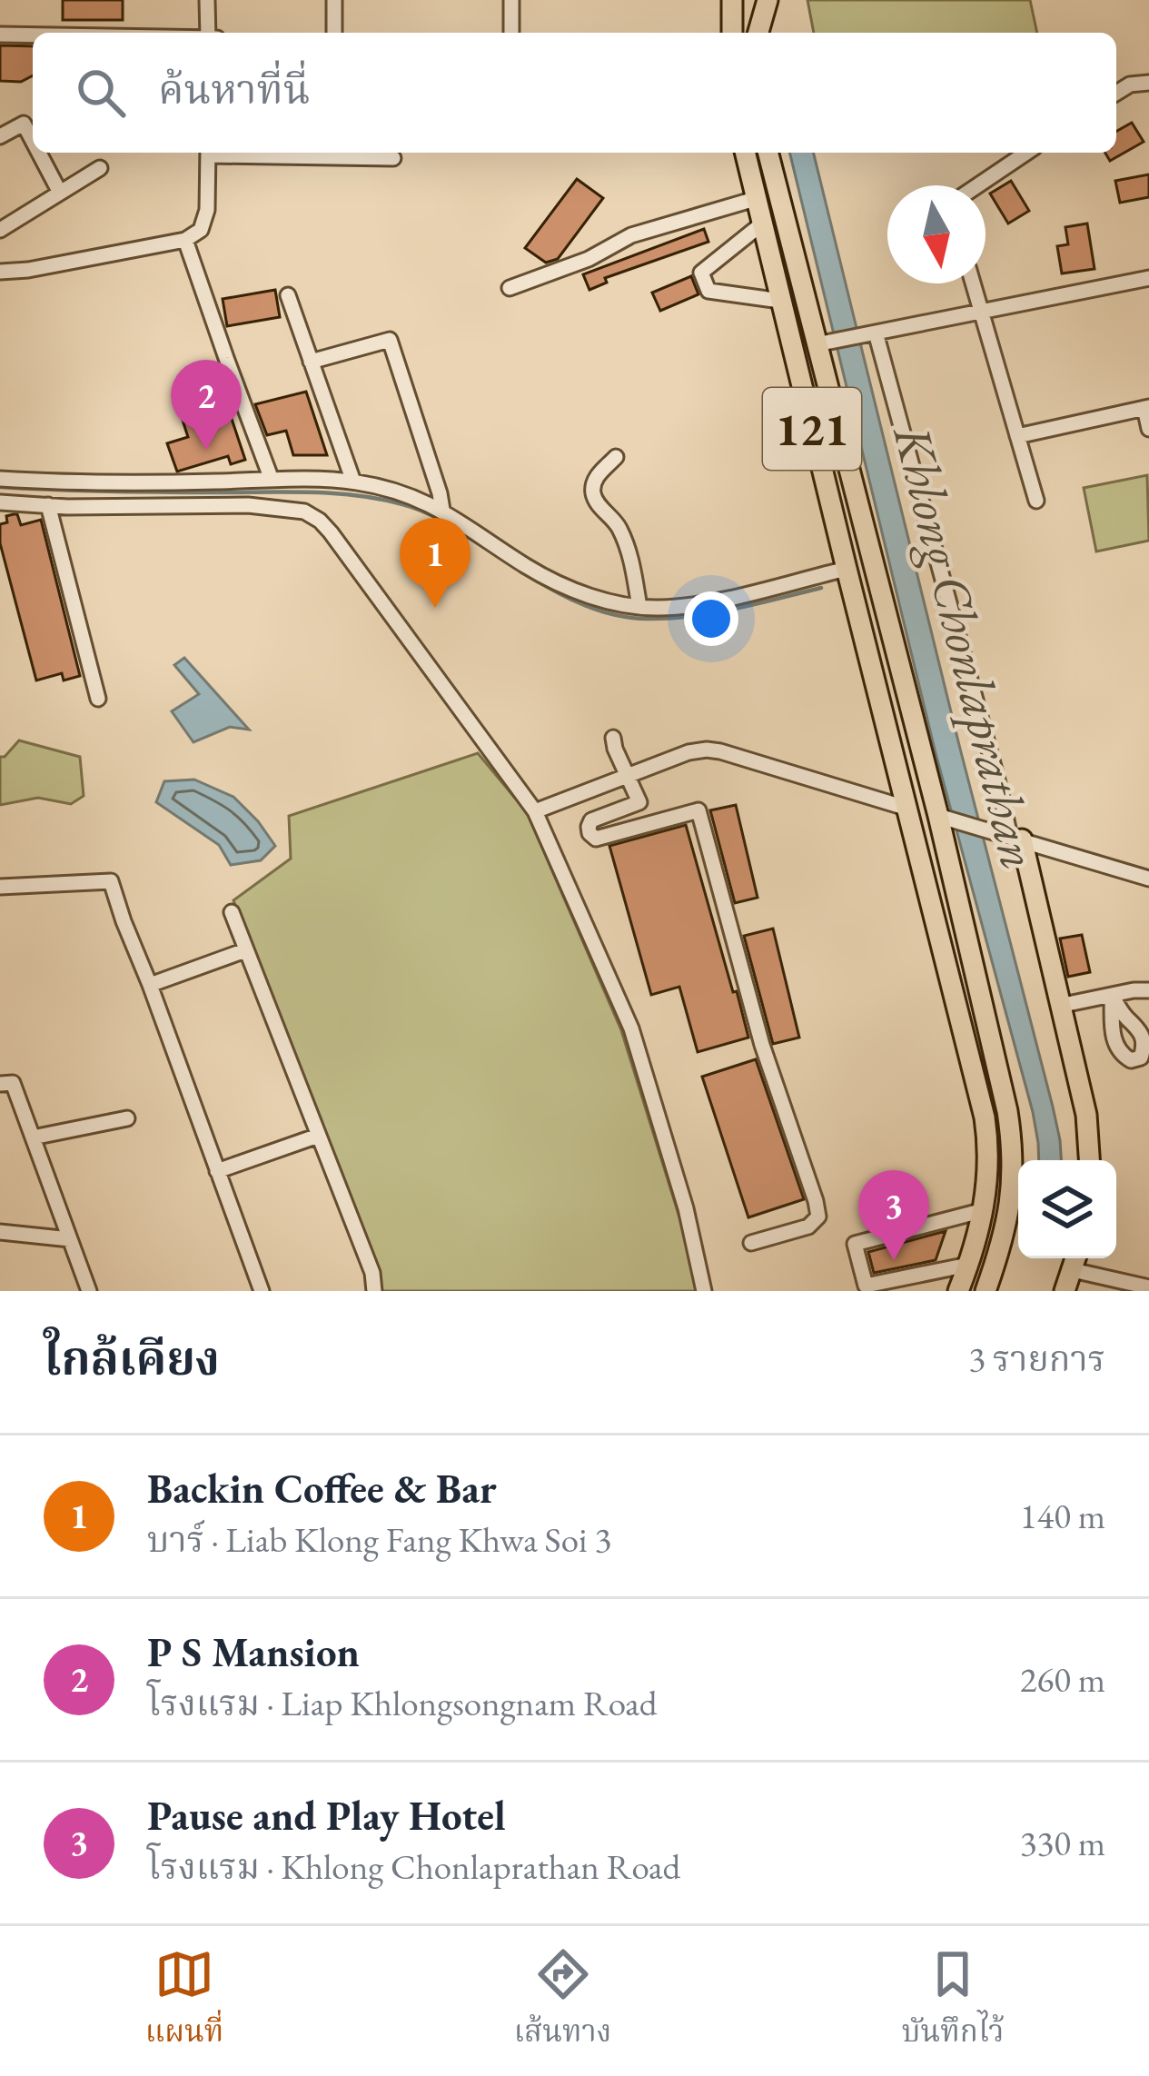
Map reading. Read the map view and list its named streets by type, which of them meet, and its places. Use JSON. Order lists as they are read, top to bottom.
{
  "streets": {
    "main road": ["121"]
  },
  "water": ["Khlong Chonlaprathan"],
  "north": "bottom",
  "page": {
    "search": "ค้นหาที่นี่",
    "pins": ["2", "1", "3"],
    "heading": ["ใกล้เคียง", "3 รายการ"],
    "list": [
      {
        "mark": "1",
        "name": "Backin Coffee & Bar",
        "note": "บาร์ · Liab Klong Fang Khwa Soi 3",
        "value": "140 m"
      },
      {
        "mark": "2",
        "name": "P S Mansion",
        "note": "โรงแรม · Liap Khlongsongnam Road",
        "value": "260 m"
      },
      {
        "mark": "3",
        "name": "Pause and Play Hotel",
        "note": "โรงแรม · Khlong Chonlaprathan Road",
        "value": "330 m"
      }
    ],
    "nav": ["แผนที่", "เส้นทาง", "บันทึกไว้"]
  }
}
